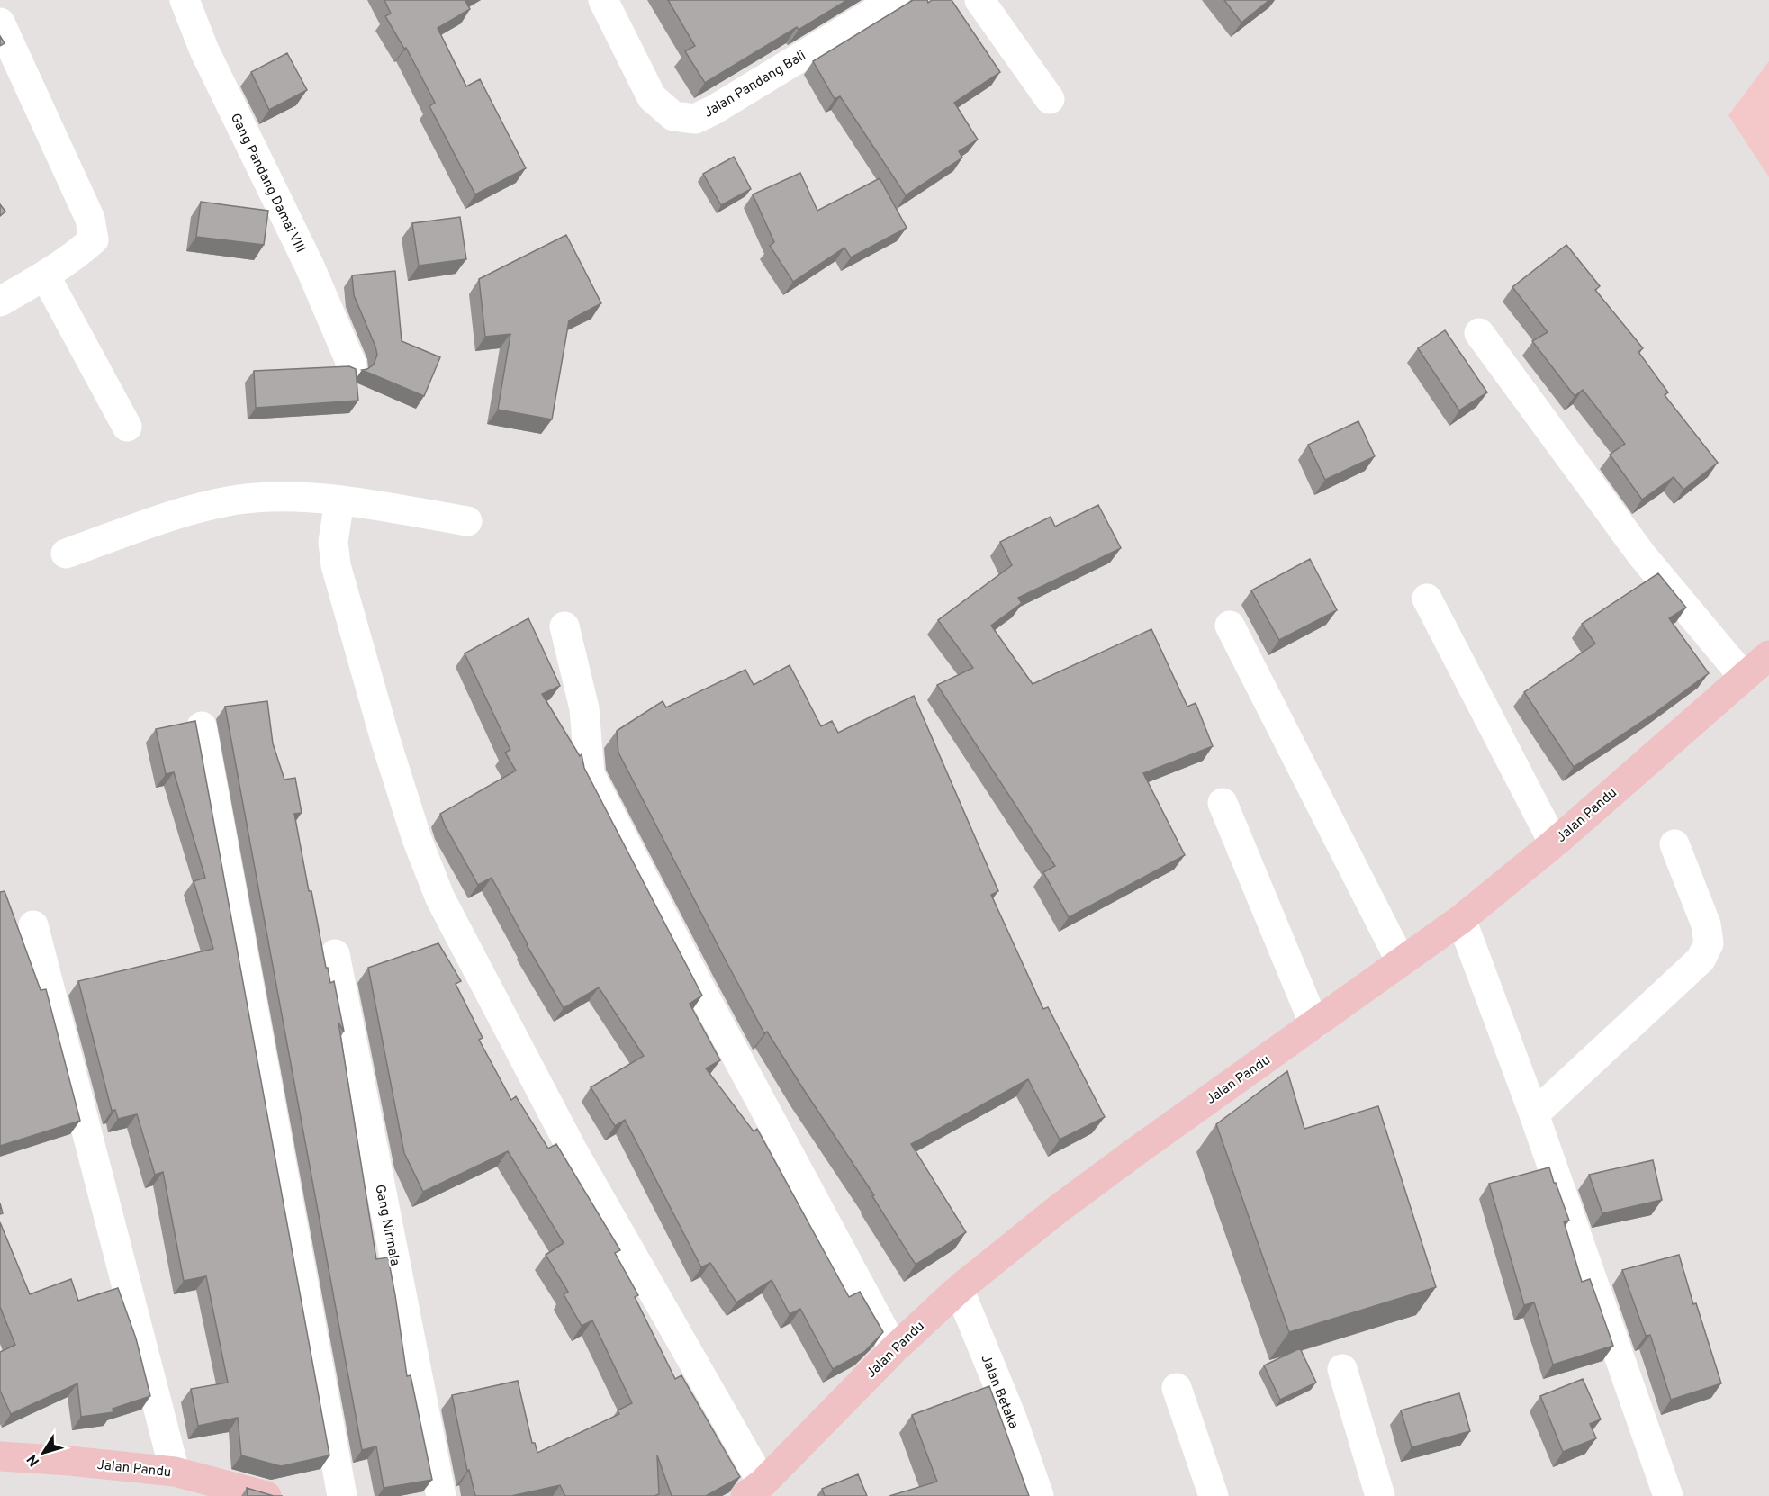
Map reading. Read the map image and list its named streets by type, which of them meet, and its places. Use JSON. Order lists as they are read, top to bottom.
{
  "streets": {
    "main road": ["Jalan Pandu"],
    "street": [
      "Jalan Pandang Bali",
      "Gang Pandang Damai VIII",
      "Gang Nirmala",
      "Jalan Betaka"
    ]
  },
  "crossings": [
    ["Jalan Pandu", "Jalan Betaka"]
  ],
  "north": "bottom left"
}
